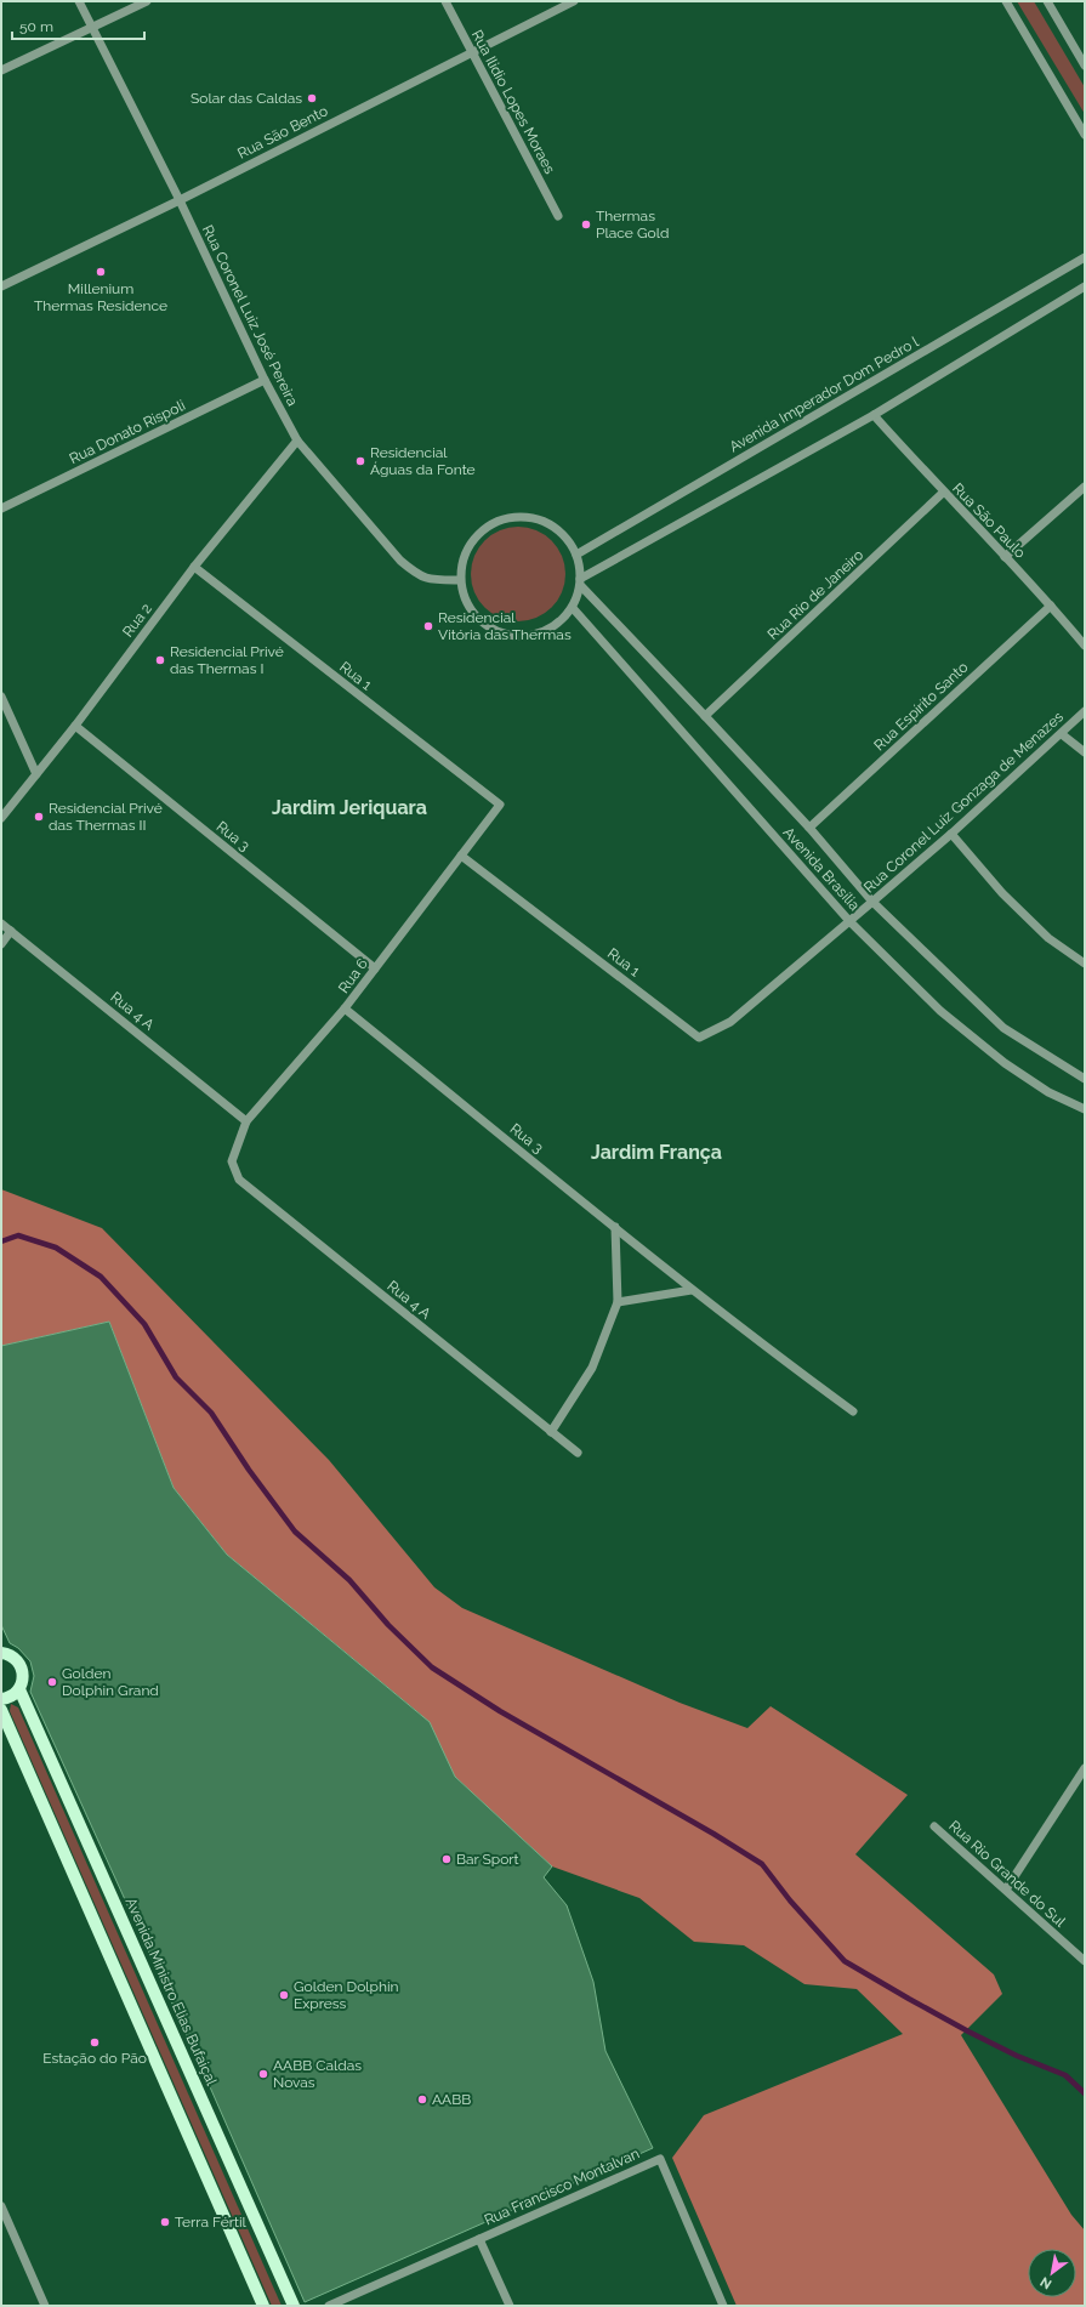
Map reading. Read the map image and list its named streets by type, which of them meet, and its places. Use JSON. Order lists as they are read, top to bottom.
{
  "streets": {
    "main road": ["Avenida Ministro Elias Bufaiçal"],
    "street": [
      "Rua Ilidio Lopes Moraes",
      "Rua São Bento",
      "Rua Coronel Luiz José Pereira",
      "Avenida Imperador Dom Pedro l",
      "Rua Donato Rispoli",
      "Rua São Paulo",
      "Rua Rio de Janeiro",
      "Rua 2",
      "Rua 1",
      "Rua Espírito Santo",
      "Rua Coronel Luiz Gonzaga de Menazes",
      "Rua 3",
      "Avenida Brasília",
      "Rua 6",
      "Rua 4 A",
      "Rua Rio Grande do Sul",
      "Rua Francisco Montalvan"
    ]
  },
  "crossings": [
    ["Rua Ilidio Lopes Moraes", "Rua São Bento"],
    ["Rua São Bento", "Rua Coronel Luiz José Pereira"],
    ["Rua Coronel Luiz José Pereira", "Avenida Imperador Dom Pedro l"],
    ["Rua Coronel Luiz José Pereira", "Rua Donato Rispoli"],
    ["Rua Coronel Luiz José Pereira", "Rua 2"],
    ["Rua Coronel Luiz José Pereira", "Avenida Brasília"],
    ["Avenida Imperador Dom Pedro l", "Avenida Brasília"],
    ["Rua São Paulo", "Rua Rio de Janeiro"],
    ["Rua São Paulo", "Rua Espírito Santo"],
    ["Rua Rio de Janeiro", "Avenida Brasília"],
    ["Rua 2", "Rua 1"],
    ["Rua 2", "Rua 3"],
    ["Rua 1", "Rua Coronel Luiz Gonzaga de Menazes"],
    ["Rua 1", "Rua 6"],
    ["Rua Espírito Santo", "Avenida Brasília"],
    ["Rua Coronel Luiz Gonzaga de Menazes", "Avenida Brasília"],
    ["Rua 3", "Rua 6"],
    ["Rua 6", "Rua 4 A"]
  ],
  "districts": ["Jardim Jeriquara", "Jardim França"],
  "places": [
    "Solar das Caldas",
    "Thermas Place Gold",
    "Millenium Thermas Residence",
    "Residencial Águas da Fonte",
    "Residencial Vitória das Thermas",
    "Residencial Privé das Thermas I",
    "Residencial Privé das Thermas II",
    "Golden Dolphin Grand",
    "Bar Sport",
    "Golden Dolphin Express",
    "Estação do Pão",
    "AABB Caldas Novas",
    "AABB",
    "Terra Fértil"
  ],
  "scale_bar": "50 m",
  "north": "bottom left"
}
